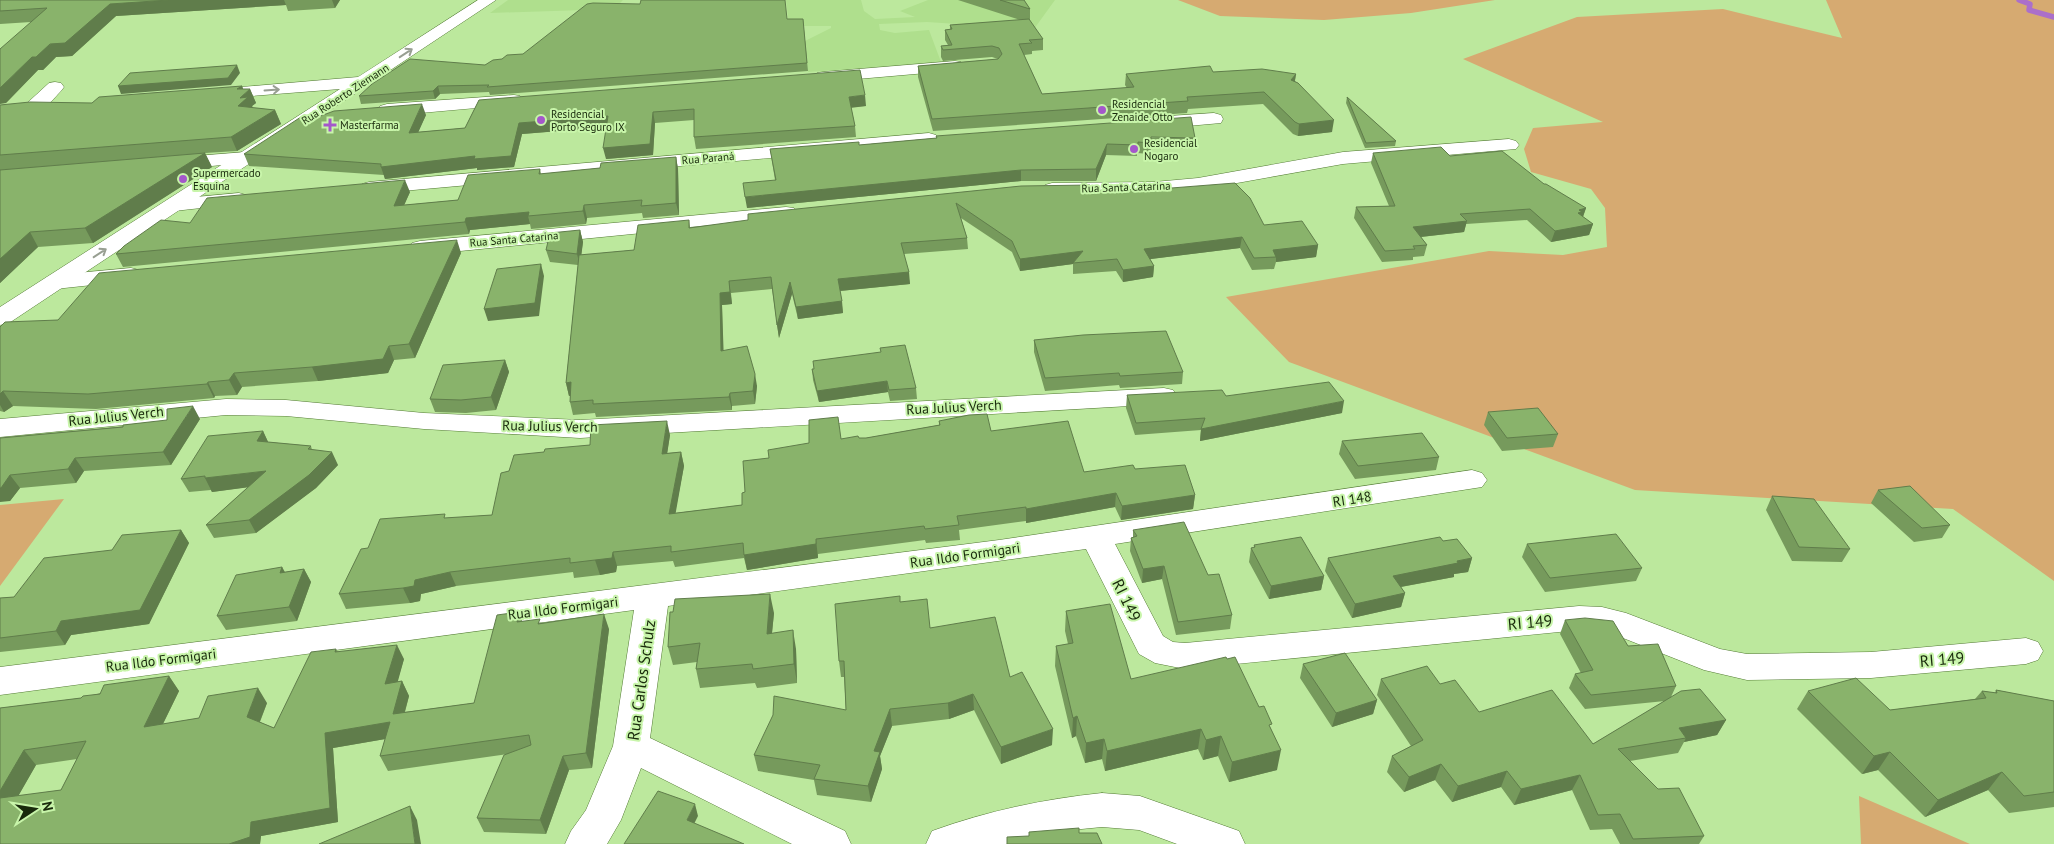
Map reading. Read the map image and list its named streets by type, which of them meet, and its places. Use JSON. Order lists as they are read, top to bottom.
{
  "streets": {
    "street": [
      "Rua Roberto Ziemann",
      "Rua Paraná",
      "Rua Santa Catarina",
      "Rua Julius Verch",
      "RI 148",
      "Rua Ildo Formigari",
      "RI 149",
      "Rua Carlos Schulz"
    ]
  },
  "crossings": [
    ["RI 148", "Rua Ildo Formigari"],
    ["RI 148", "RI 149"],
    ["Rua Ildo Formigari", "RI 149"],
    ["Rua Ildo Formigari", "Rua Carlos Schulz"]
  ],
  "one_way": ["Rua Roberto Ziemann"],
  "places": {
    "other": [
      "Residencial Zenaide Otto",
      "Residencial Porto Seguro IX",
      "Residencial Nogaro",
      "Supermercado Esquina"
    ],
    "health": ["Masterfarma"]
  },
  "north": "right"
}
